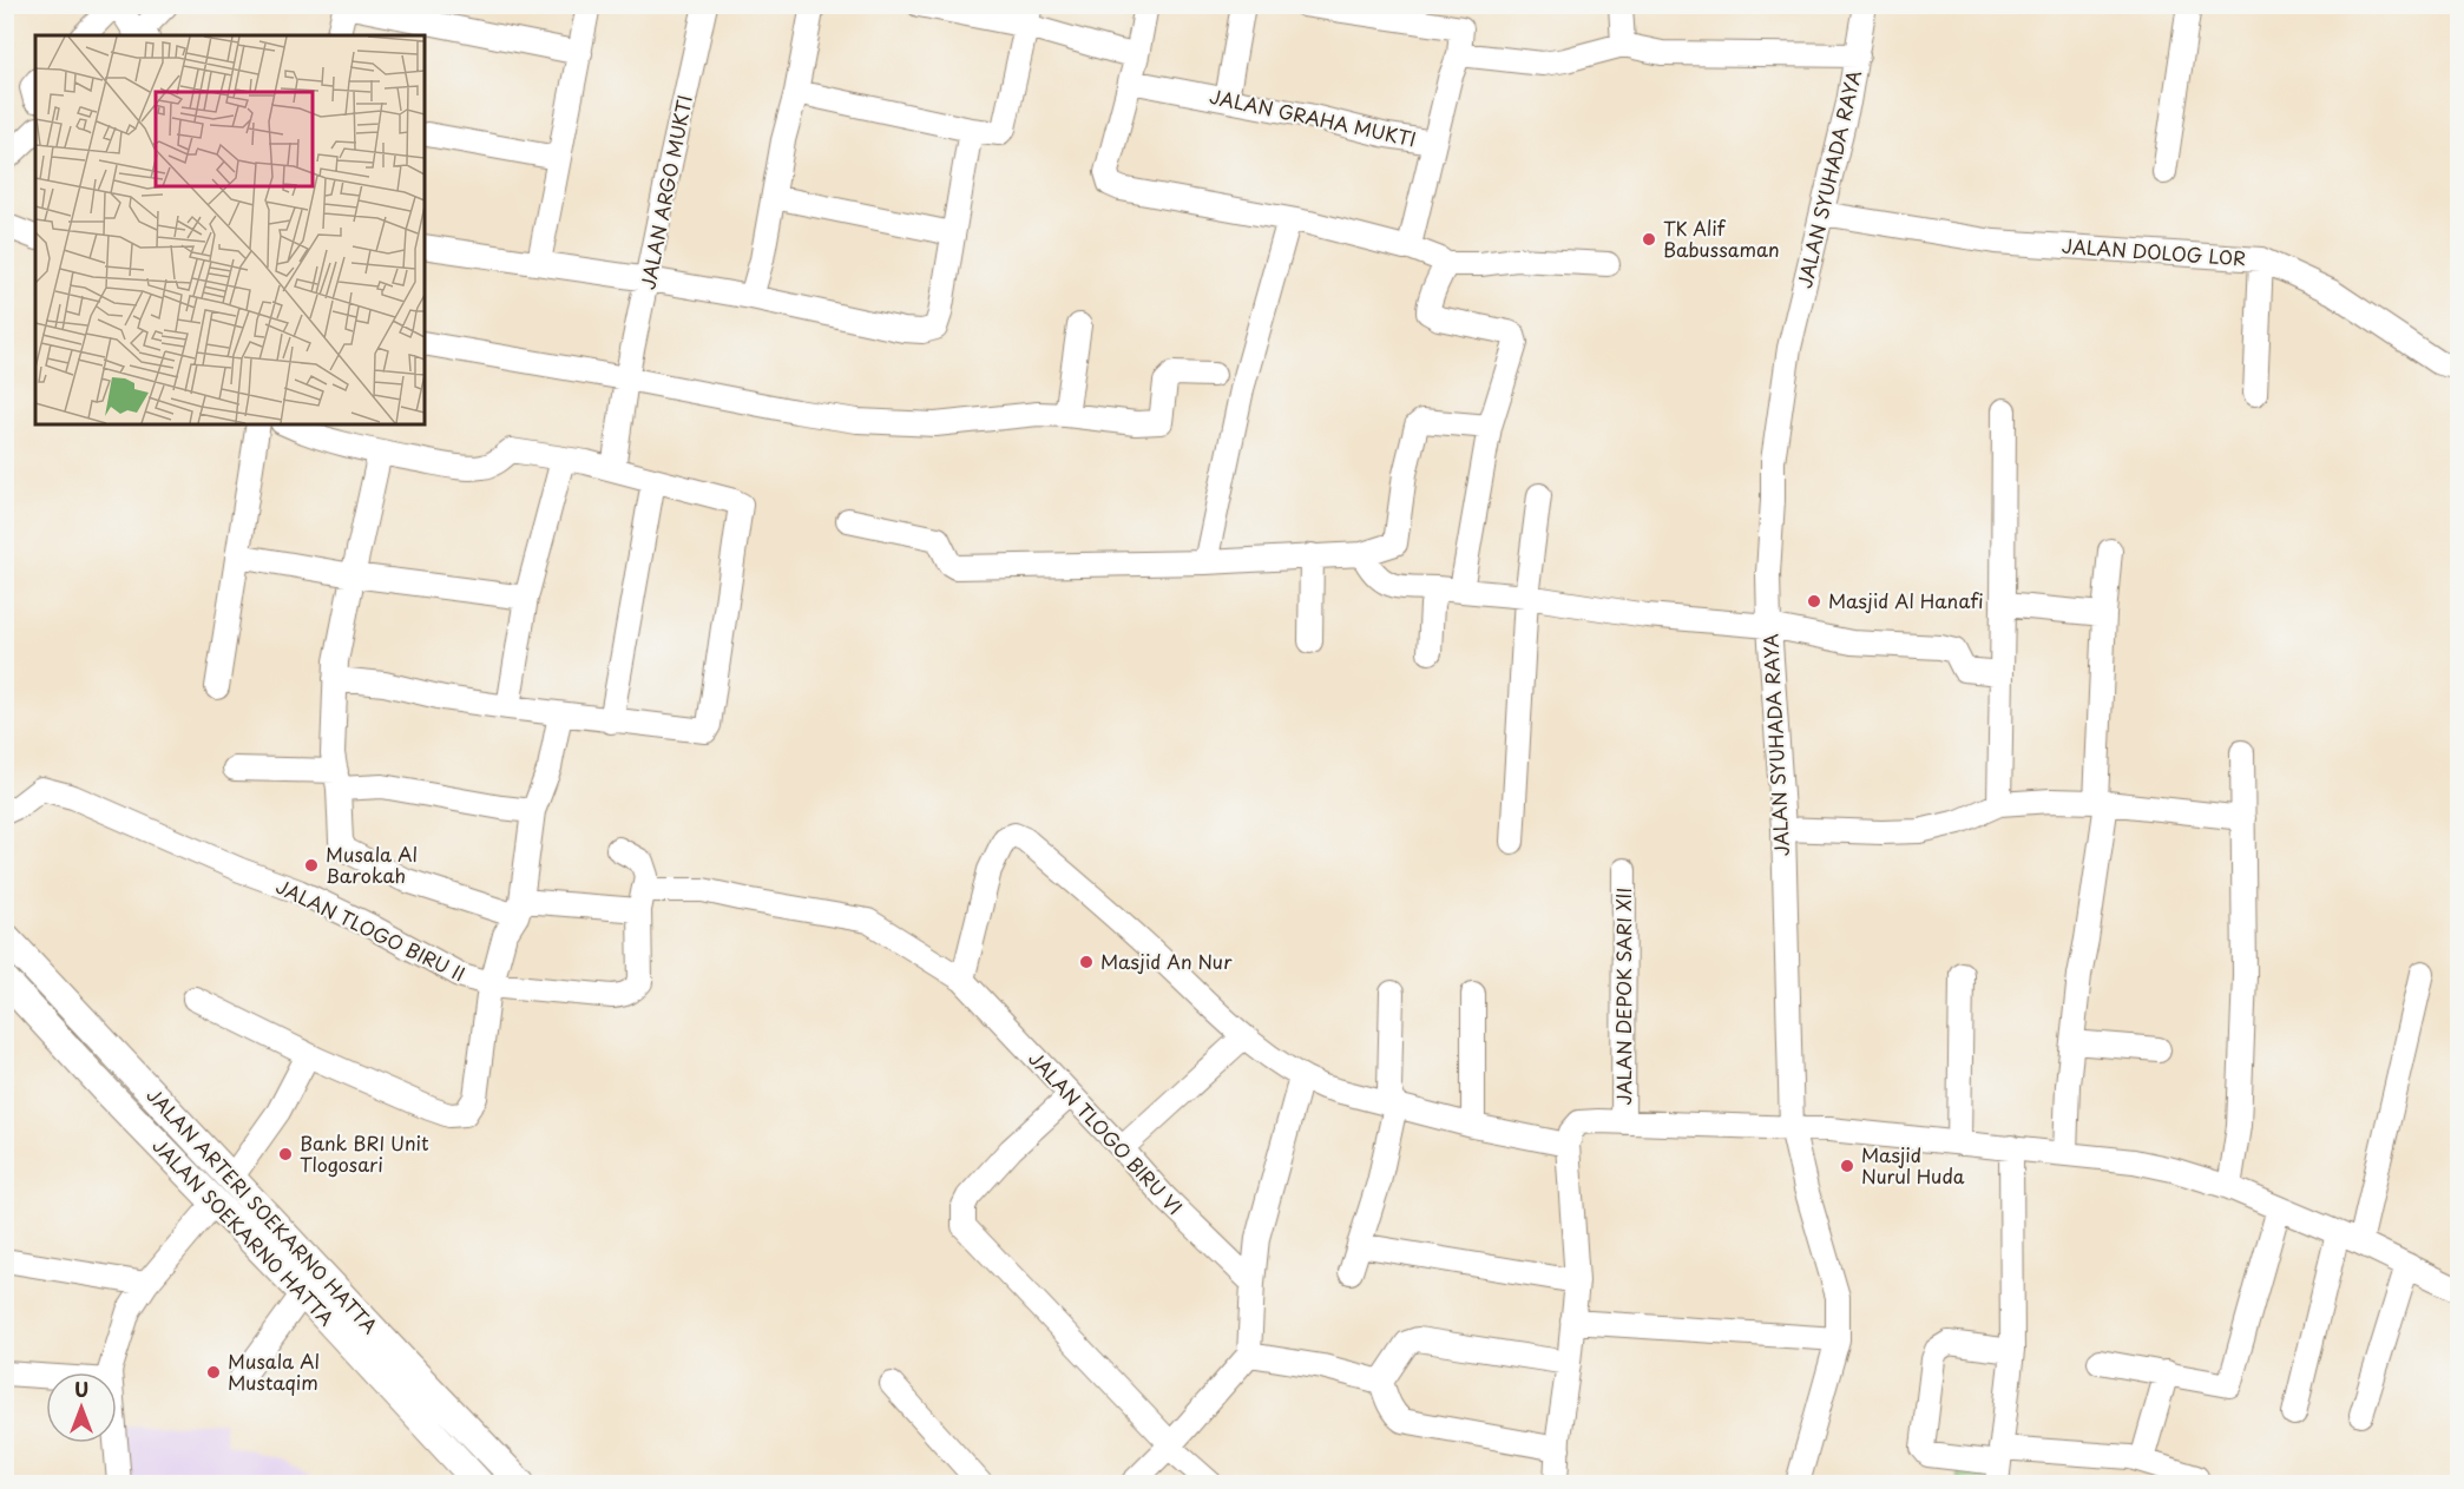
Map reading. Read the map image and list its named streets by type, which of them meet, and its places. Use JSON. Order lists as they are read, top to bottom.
{
  "streets": {
    "main road": ["JALAN ARTERI SOEKARNO HATTA", "JALAN SOEKARNO HATTA"],
    "street": [
      "JALAN GRAHA MUKTI",
      "JALAN SYUHADA RAYA",
      "JALAN ARGO MUKTI",
      "JALAN DOLOG LOR",
      "JALAN TLOGO BIRU II",
      "JALAN DEPOK SARI XII",
      "JALAN TLOGO BIRU VI"
    ]
  },
  "crossings": [
    ["JALAN SYUHADA RAYA", "JALAN DOLOG LOR"],
    ["JALAN TLOGO BIRU II", "JALAN TLOGO BIRU VI"]
  ],
  "places": [
    "TK Alif Babussaman",
    "Masjid Al Hanafi",
    "Musala Al Barokah",
    "Masjid An Nur",
    "Bank BRI Unit Tlogosari",
    "Masjid Nurul Huda",
    "Musala Al Mustaqim"
  ],
  "north": "top"
}
